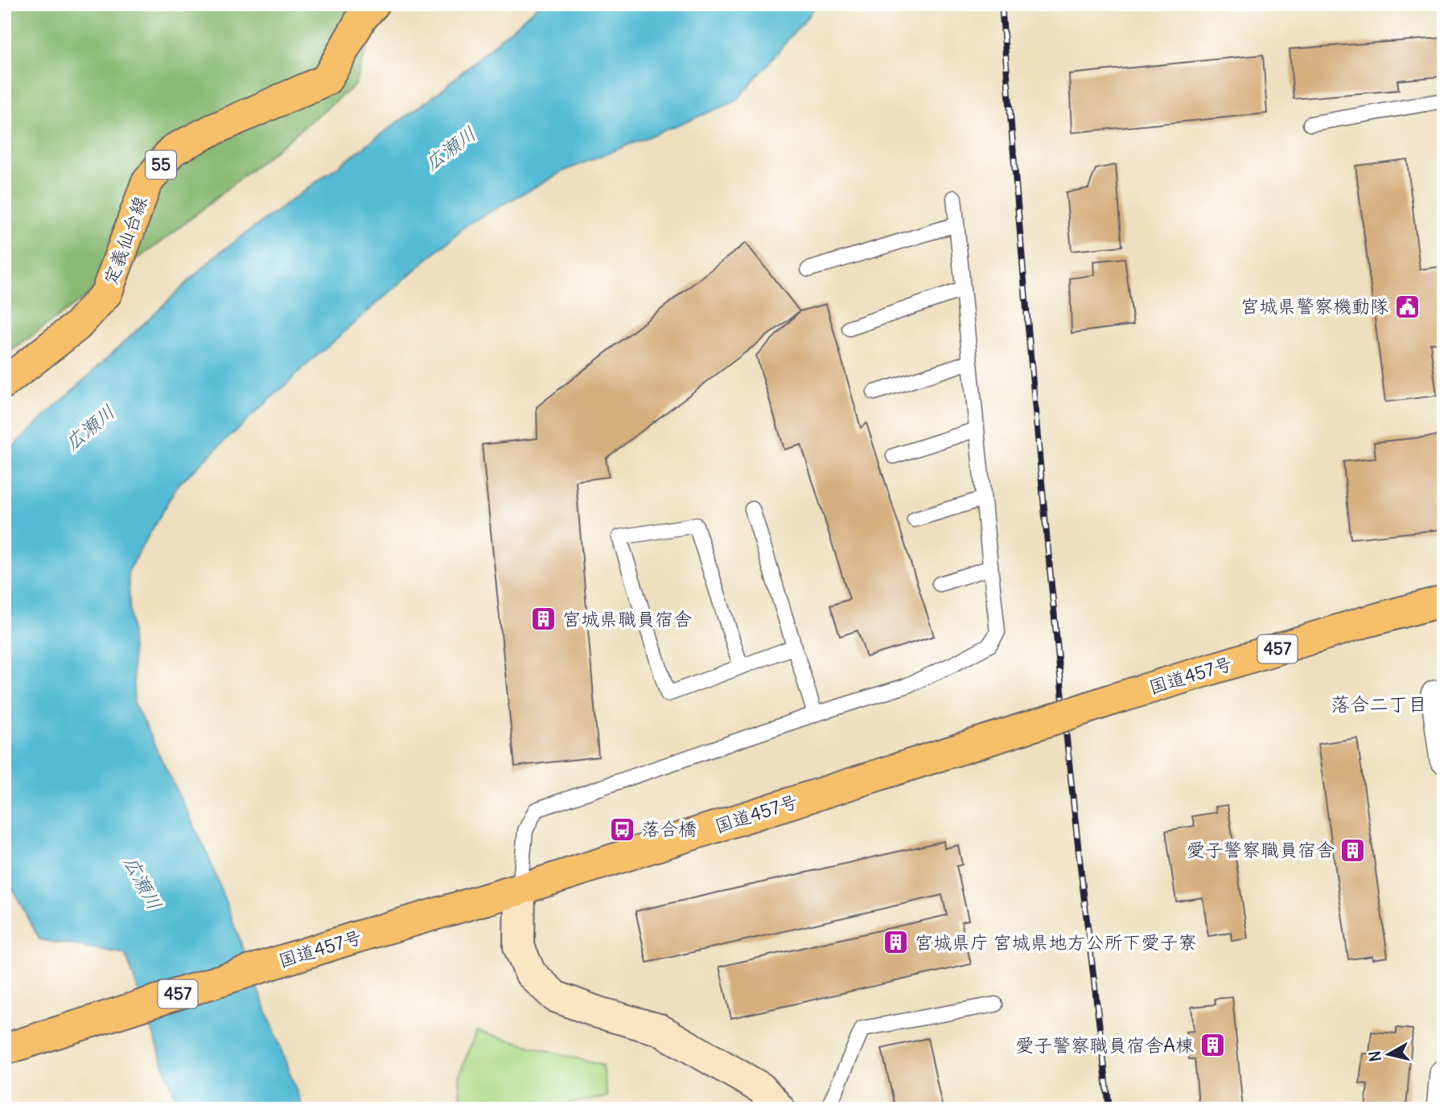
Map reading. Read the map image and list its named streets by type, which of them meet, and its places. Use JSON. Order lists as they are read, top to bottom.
{
  "streets": {
    "main road": [
      "55",
      "定義仙台線",
      "457",
      "国道457号"
    ]
  },
  "districts": ["落合二丁目"],
  "water": ["広瀬川"],
  "places": {
    "public building": ["宮城県警察機動隊"],
    "building": [
      "宮城県職員宿舎",
      "愛子警察職員宿舎",
      "宮城県庁 宮城県地方公所下愛子寮",
      "愛子警察職員宿舎A棟"
    ],
    "bus stop": ["落合橋"]
  },
  "north": "left"
}
